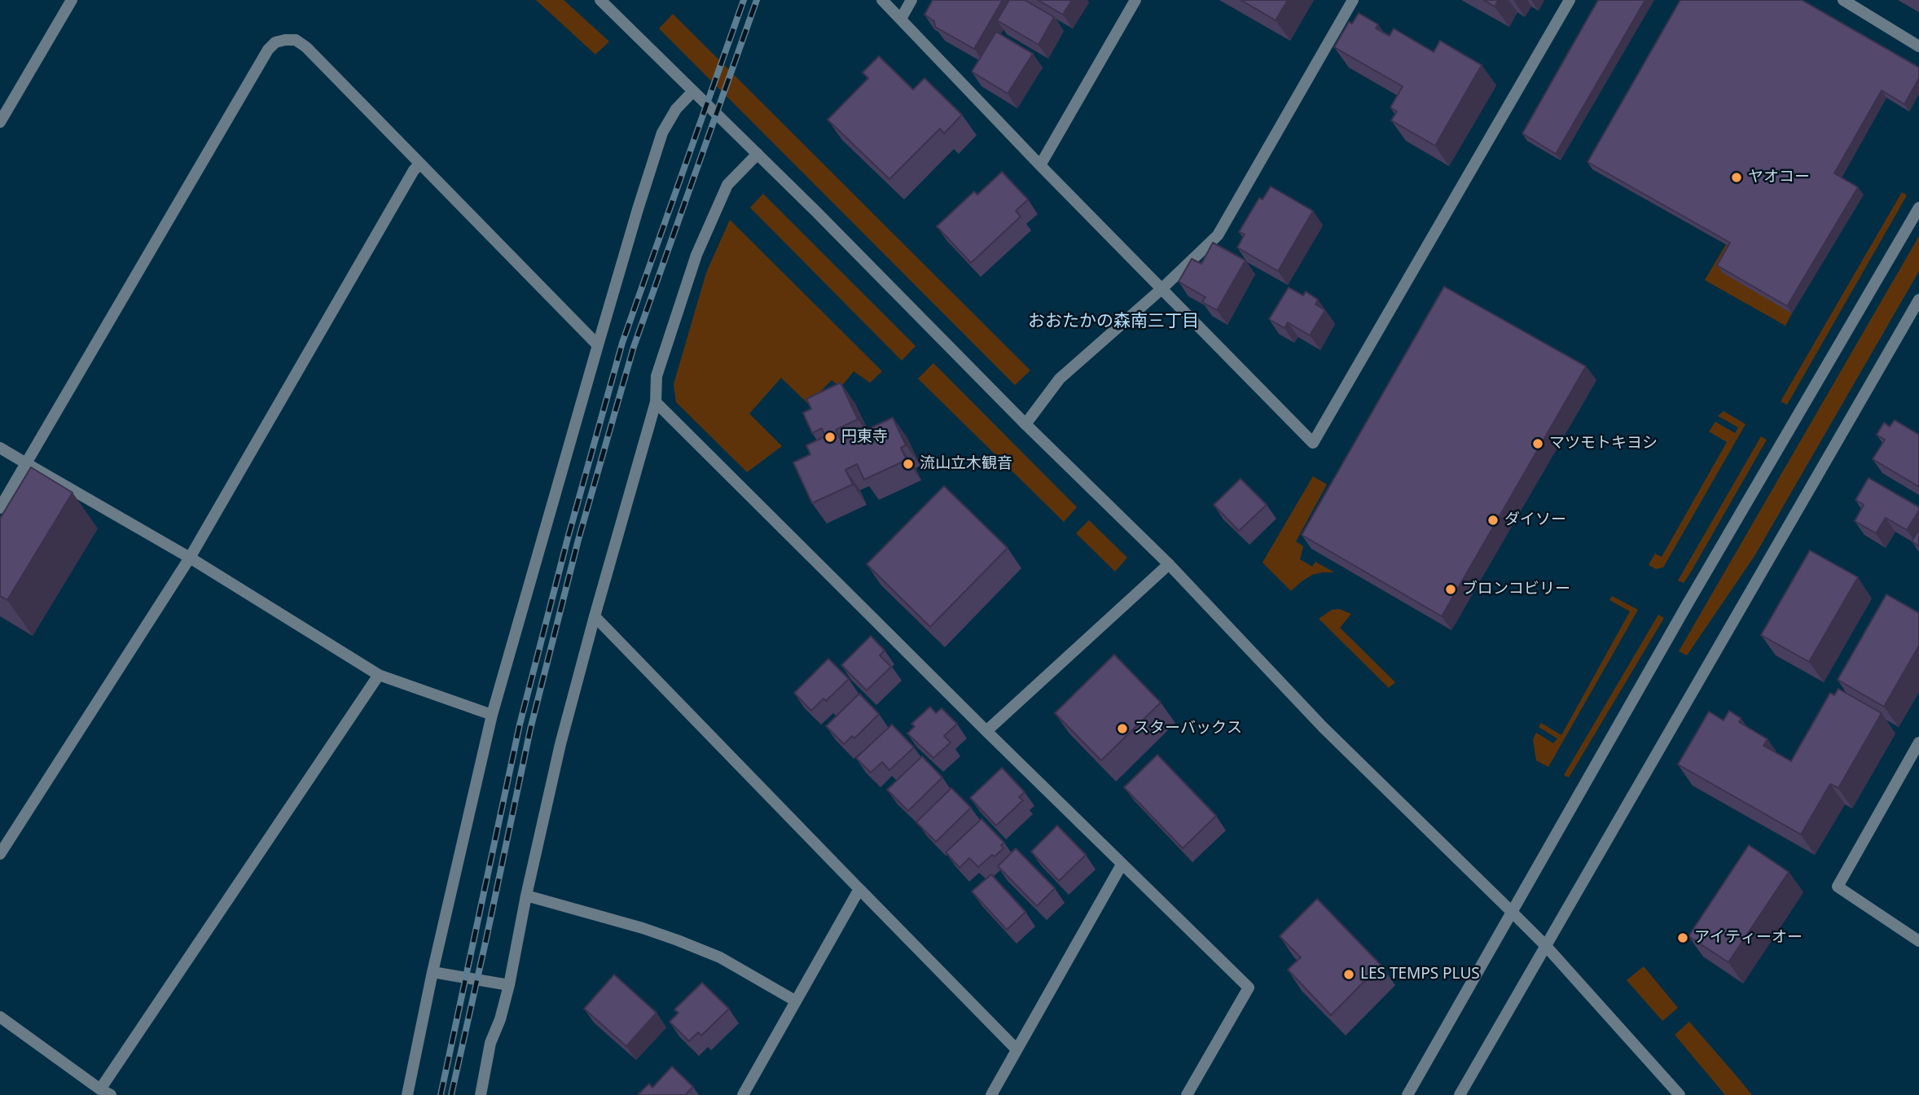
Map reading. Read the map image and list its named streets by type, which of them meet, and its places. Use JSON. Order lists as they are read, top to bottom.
{
  "districts": ["おおたかの森南三丁目"],
  "places": [
    "ヤオコー",
    "円東寺",
    "マツモトキヨシ",
    "流山立木観音",
    "ダイソー",
    "ブロンコビリー",
    "スターバックス",
    "アイティーオー",
    "LES TEMPS PLUS"
  ]
}
